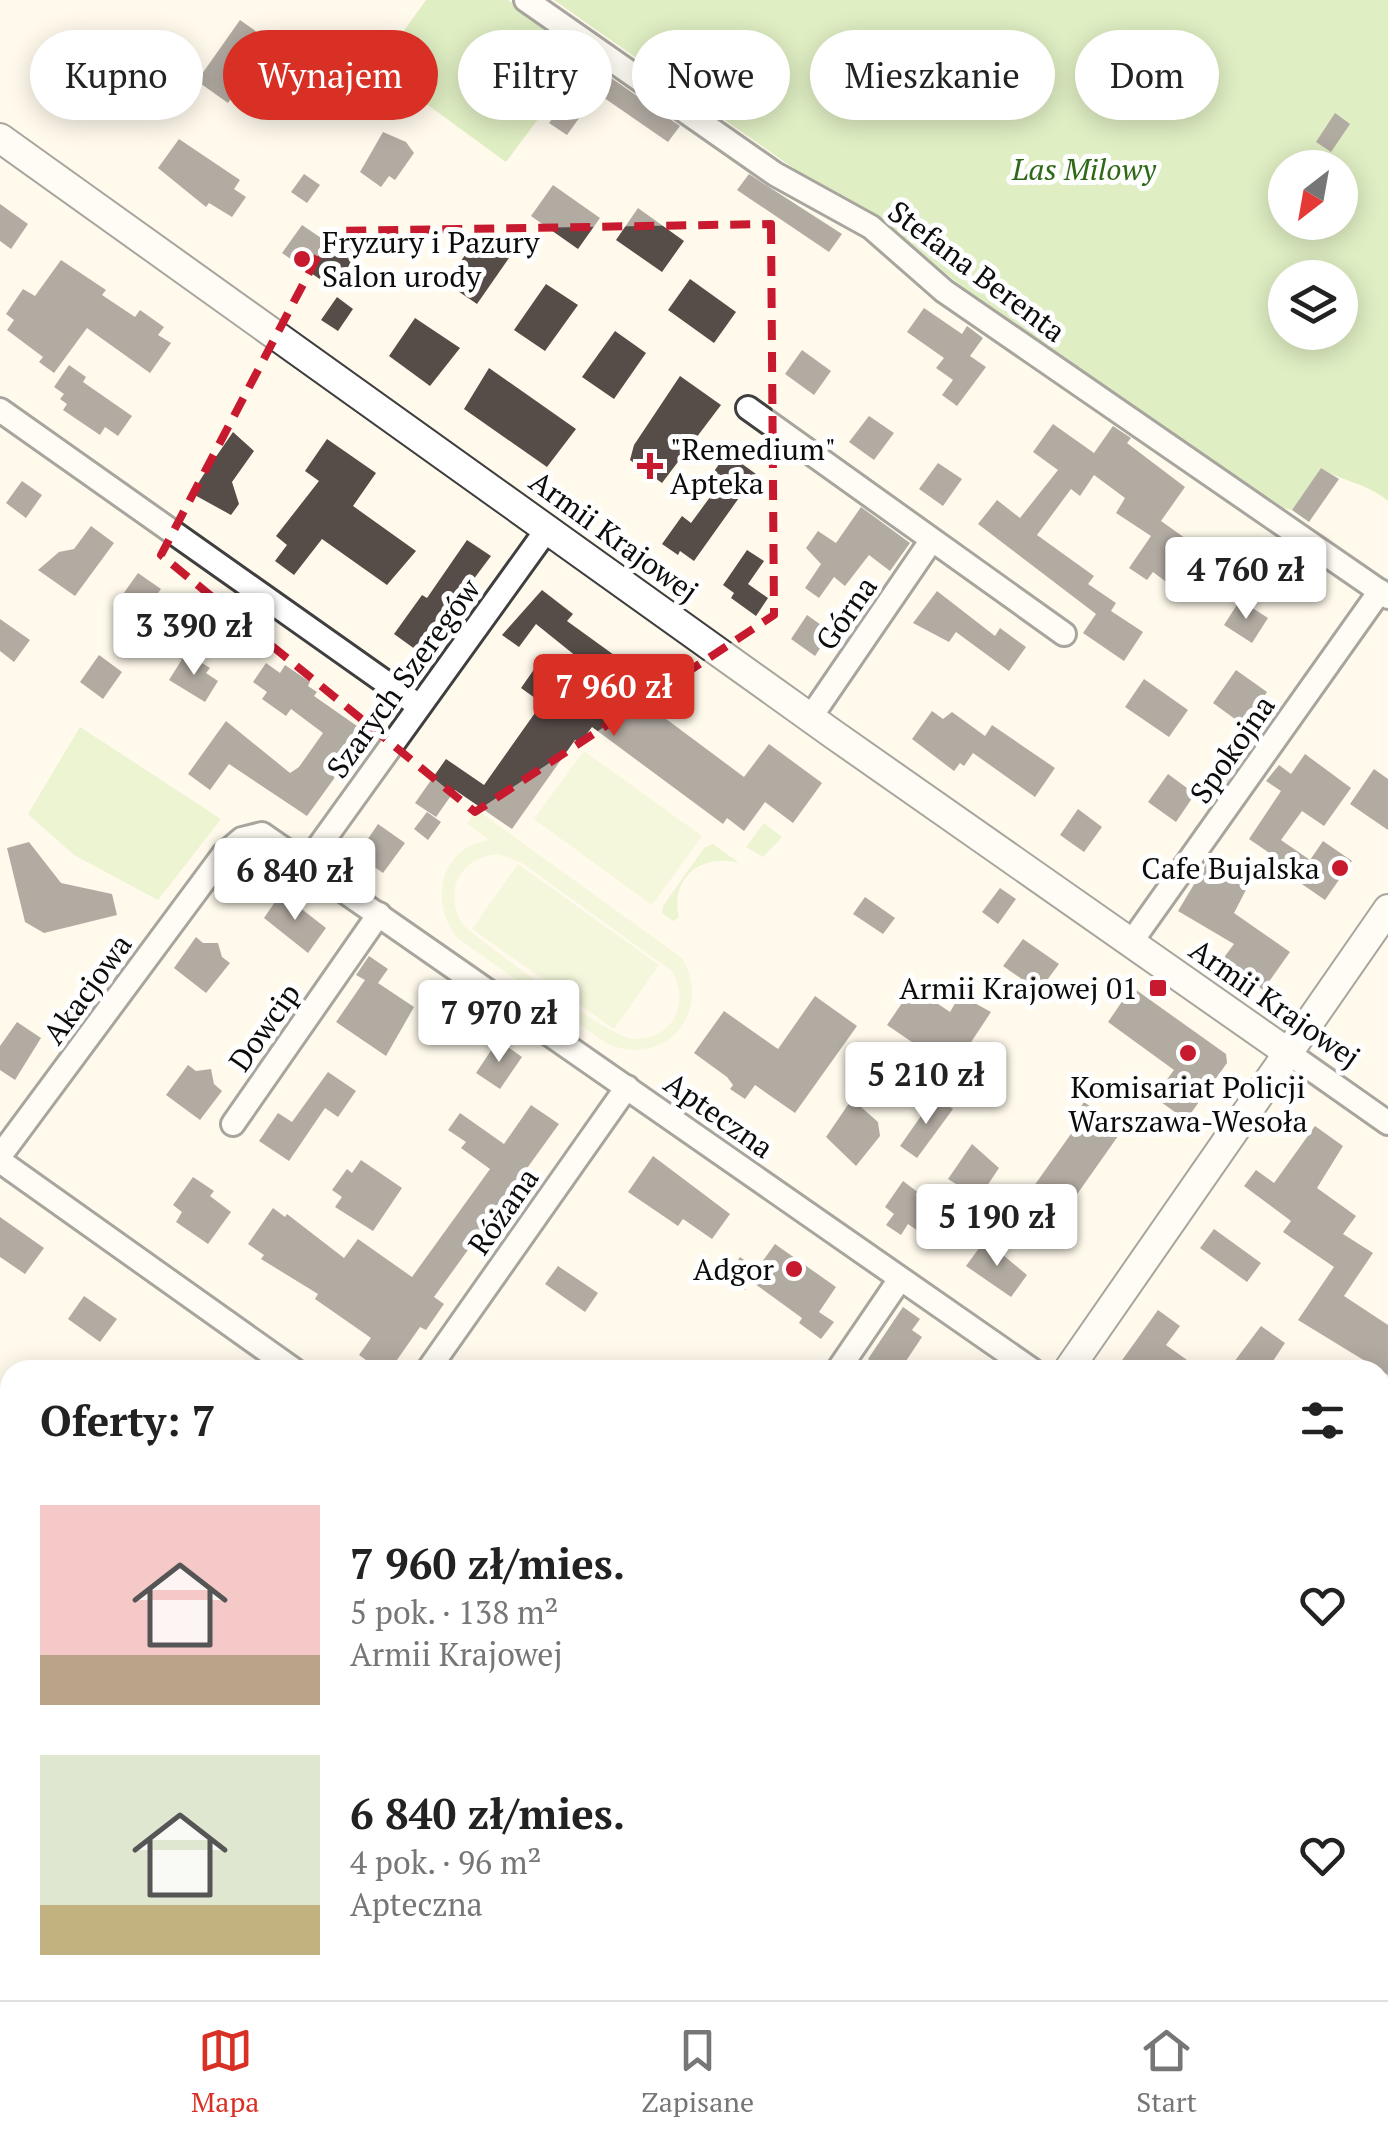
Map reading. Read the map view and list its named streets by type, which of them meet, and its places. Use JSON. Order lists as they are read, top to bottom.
{
  "streets": {
    "street": [
      "Stefana Berenta",
      "Armii Krajowej",
      "Górna",
      "Szarych Szeregów",
      "Spokojna",
      "Akacjowa",
      "Dowcip",
      "Apteczna",
      "Różana"
    ]
  },
  "crossings": [
    ["Stefana Berenta", "Spokojna"],
    ["Armii Krajowej", "Górna"],
    ["Armii Krajowej", "Szarych Szeregów"],
    ["Armii Krajowej", "Spokojna"],
    ["Szarych Szeregów", "Apteczna"],
    ["Akacjowa", "Apteczna"],
    ["Dowcip", "Apteczna"],
    ["Apteczna", "Różana"]
  ],
  "parks": ["Las Milowy"],
  "places": {
    "other": [
      "Fryzury i Pazury Salon urody",
      "Cafe Bujalska",
      "Komisariat Policji Warszawa-Wesoła",
      "Adgor"
    ],
    "health": ["\"Remedium\" Apteka"],
    "transit": ["Armii Krajowej 01"]
  },
  "north": "bottom left",
  "page": {
    "chip": [
      "Kupno",
      "Wynajem",
      "Filtry",
      "Nowe",
      "Mieszkanie",
      "Dom"
    ],
    "price": [
      "4 760 zł",
      "3 390 zł",
      "7 960 zł",
      "6 840 zł",
      "7 970 zł",
      "5 210 zł",
      "5 190 zł"
    ],
    "heading": "Oferty: 7",
    "list": [
      {
        "name": "7 960 zł/mies.",
        "note": "5 pok. · 138 m² · Armii Krajowej"
      },
      {
        "name": "6 840 zł/mies.",
        "note": "4 pok. · 96 m² · Apteczna"
      }
    ],
    "tabs": ["Mapa", "Zapisane", "Start"]
  }
}
